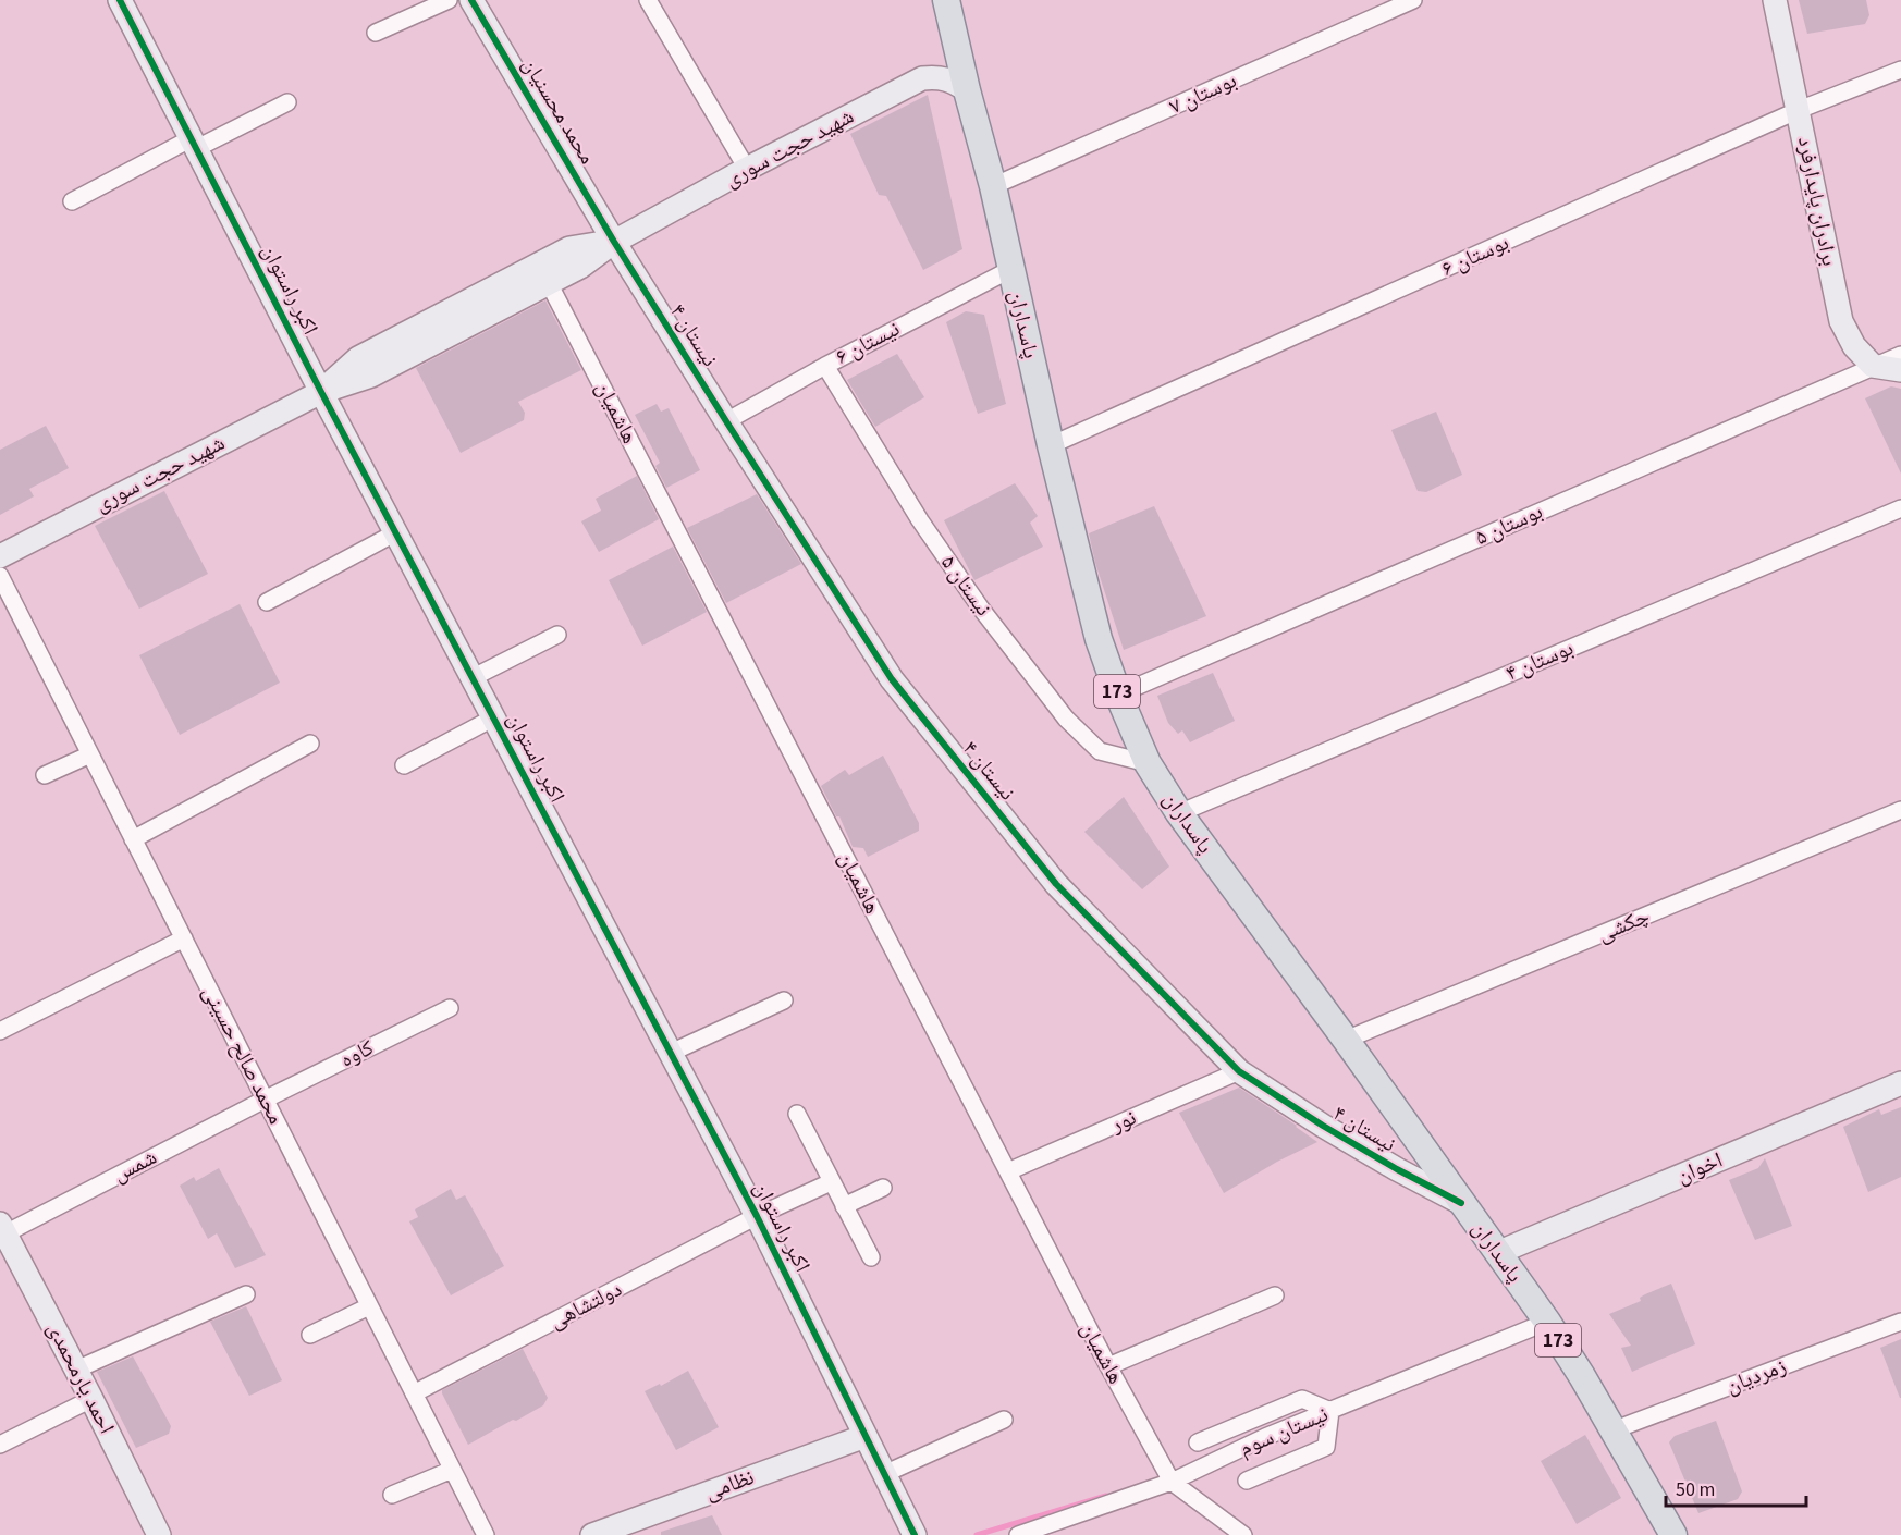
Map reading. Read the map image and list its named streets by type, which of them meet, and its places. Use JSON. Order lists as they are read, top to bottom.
{
  "streets": {
    "main road": ["پاسداران", "173"],
    "street": [
      "بوستان ۷",
      "محمد محسنیان",
      "شهید حجت سوری",
      "برادران پایدارفرد",
      "بوستان ۶",
      "اکبر راستوان",
      "نیستان ۴",
      "نیستان ۶",
      "هاشمیان",
      "بوستان ۵",
      "نیستان ۵",
      "بوستان ۴",
      "چکشی",
      "کاوه",
      "محمد صالح حسینی",
      "نور",
      "شمس",
      "اخوان",
      "دولتشاهی",
      "زمردیان",
      "احمد یارمحمدی",
      "نیستان سوم",
      "نظامی"
    ]
  },
  "crossings": [
    ["بوستان ۷", "پاسداران"],
    ["محمد محسنیان", "شهید حجت سوری"],
    ["محمد محسنیان", "نیستان ۴"],
    ["شهید حجت سوری", "اکبر راستوان"],
    ["شهید حجت سوری", "پاسداران"],
    ["شهید حجت سوری", "نیستان ۴"],
    ["شهید حجت سوری", "هاشمیان"],
    ["برادران پایدارفرد", "بوستان ۶"],
    ["برادران پایدارفرد", "بوستان ۵"],
    ["بوستان ۶", "پاسداران"],
    ["اکبر راستوان", "دولتشاهی"],
    ["اکبر راستوان", "نظامی"],
    ["پاسداران", "نیستان ۴"],
    ["پاسداران", "نیستان ۶"],
    ["پاسداران", "بوستان ۵"],
    ["پاسداران", "نیستان ۵"],
    ["پاسداران", "بوستان ۴"],
    ["پاسداران", "چکشی"],
    ["پاسداران", "اخوان"],
    ["پاسداران", "زمردیان"],
    ["پاسداران", "نیستان سوم"],
    ["نیستان ۴", "نیستان ۶"],
    ["نیستان ۴", "نور"],
    ["نیستان ۶", "نیستان ۵"],
    ["هاشمیان", "نور"],
    ["هاشمیان", "نیستان سوم"],
    ["کاوه", "محمد صالح حسینی"],
    ["کاوه", "شمس"],
    ["محمد صالح حسینی", "شمس"],
    ["محمد صالح حسینی", "دولتشاهی"],
    ["شمس", "احمد یارمحمدی"]
  ],
  "scale_bar": "50 m"
}
